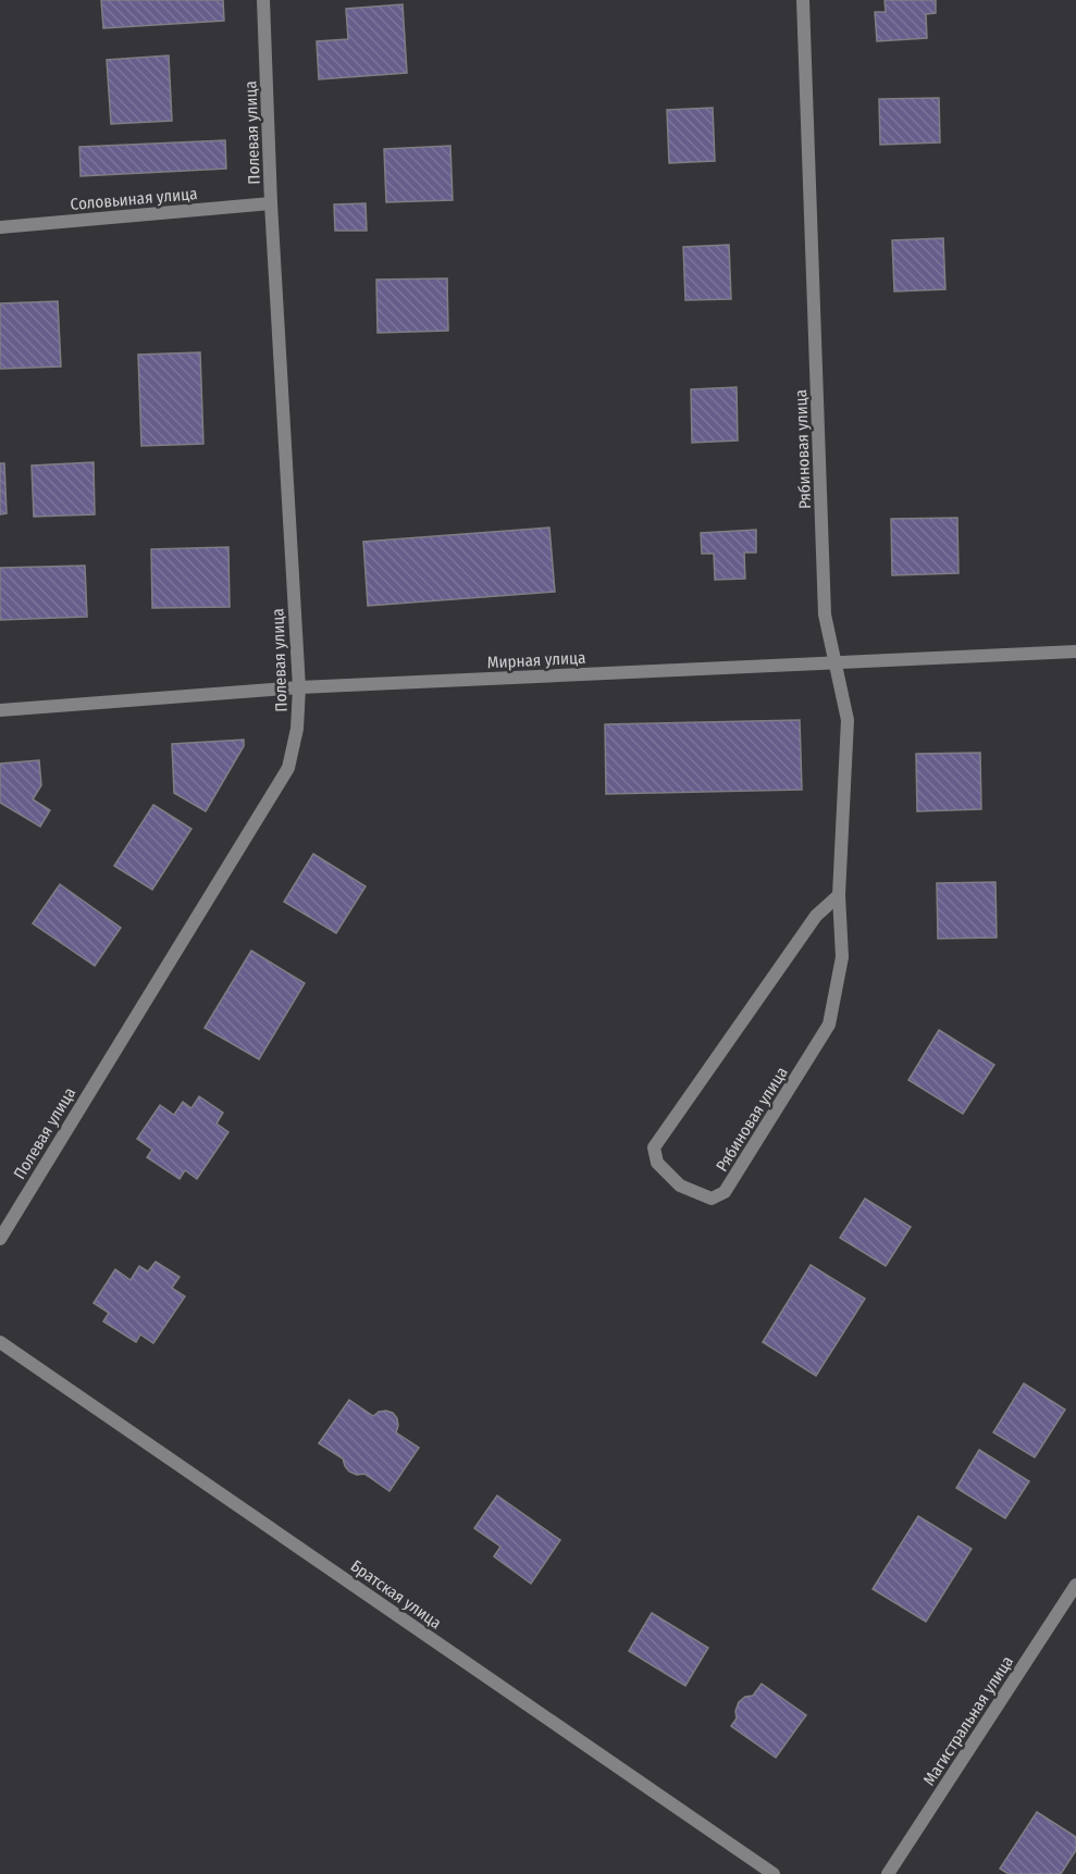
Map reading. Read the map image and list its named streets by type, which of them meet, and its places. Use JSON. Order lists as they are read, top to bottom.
{
  "streets": {
    "street": [
      "Полевая улица",
      "Соловьиная улица",
      "Рябиновая улица",
      "Мирная улица",
      "Братская улица",
      "Магистральная улица"
    ]
  },
  "crossings": [
    ["Полевая улица", "Соловьиная улица"],
    ["Полевая улица", "Мирная улица"],
    ["Рябиновая улица", "Мирная улица"]
  ]
}
